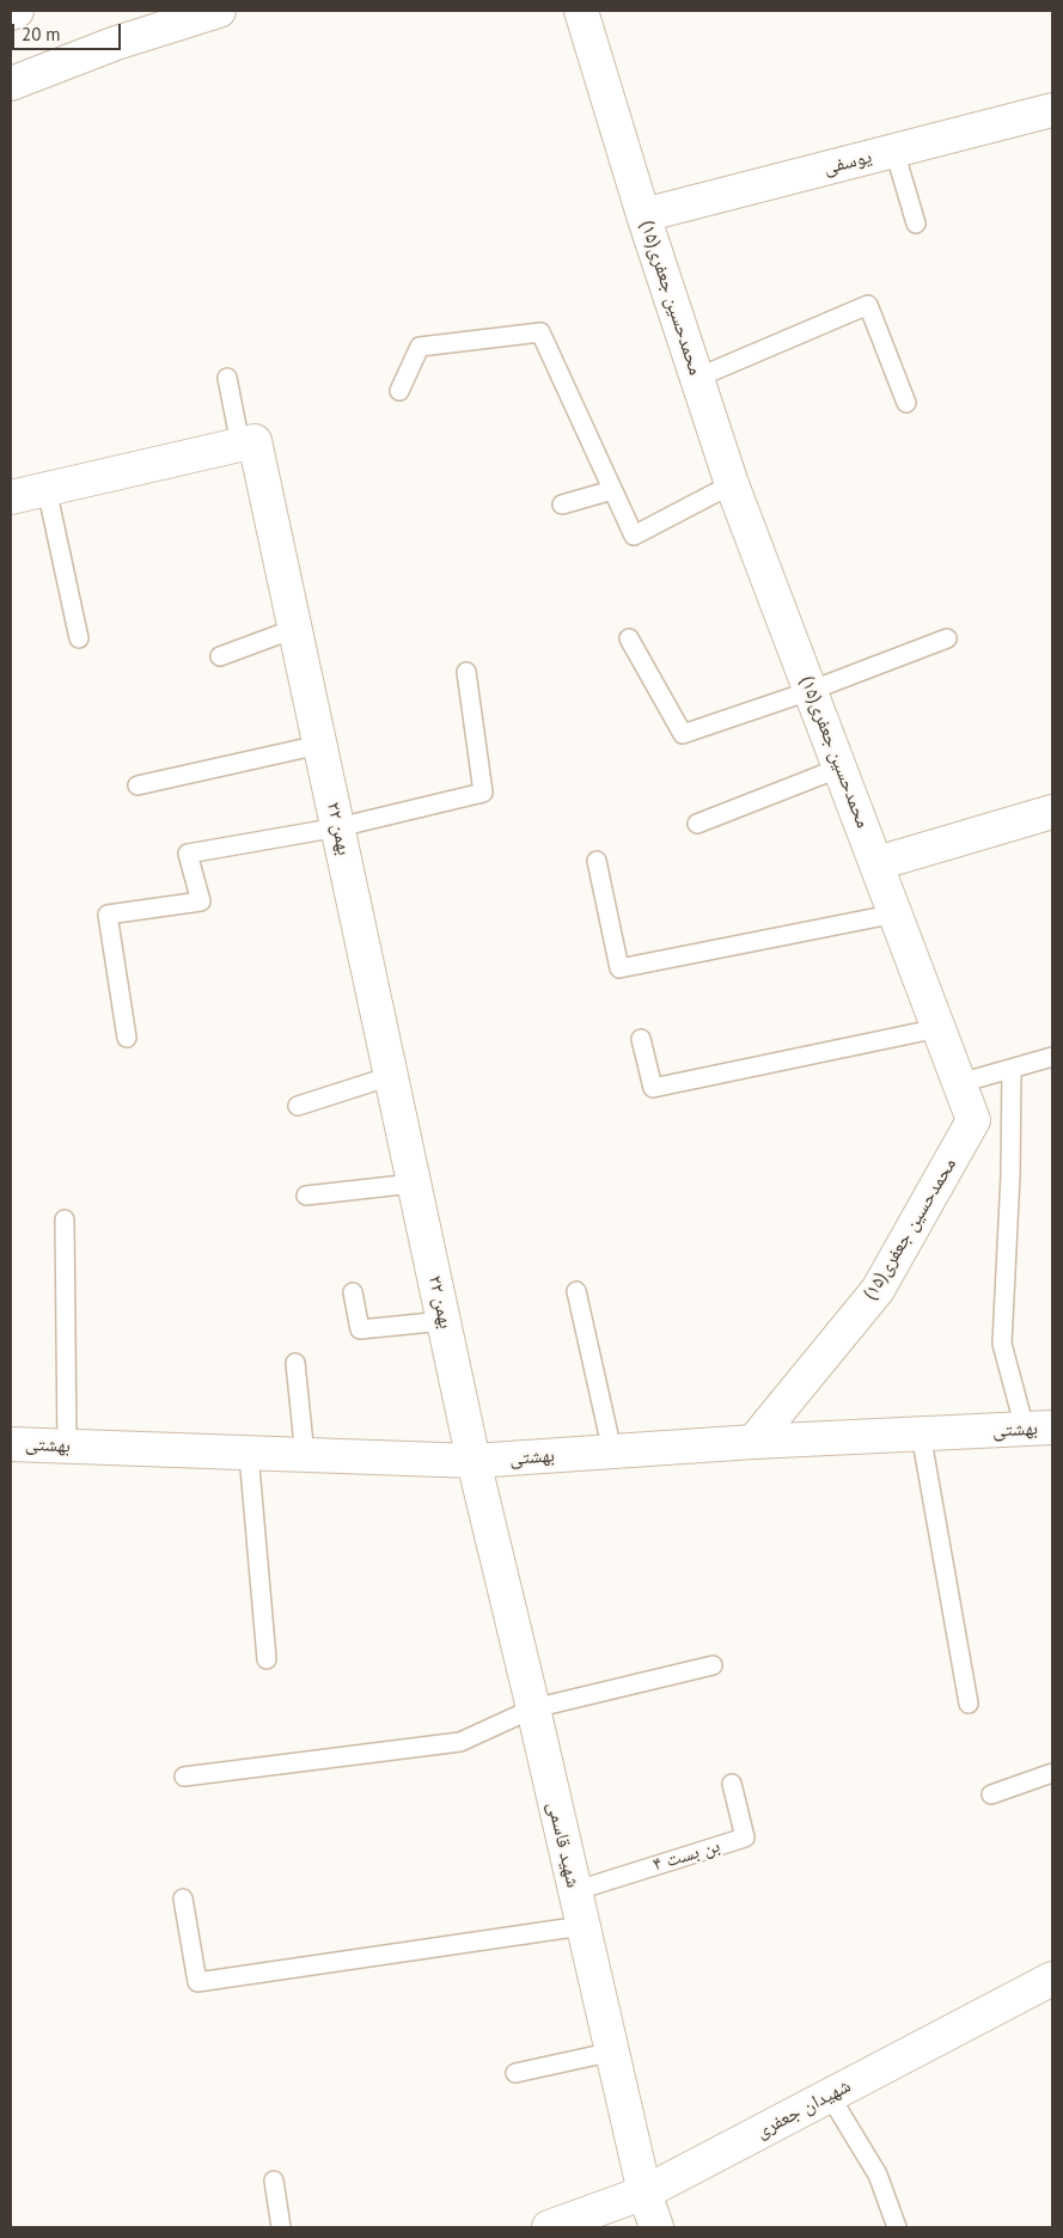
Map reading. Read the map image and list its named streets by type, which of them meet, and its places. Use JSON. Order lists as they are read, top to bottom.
{
  "streets": {
    "street": [
      "یوسفی",
      "محمدحسین جعفری(۱۵)",
      "۲۲ بهمن",
      "بهشتی",
      "شهید قاسمی",
      "شهیدان جعفری"
    ],
    "lane": ["بن بست ۴"]
  },
  "crossings": [
    ["یوسفی", "محمدحسین جعفری(۱۵)"],
    ["محمدحسین جعفری(۱۵)", "بهشتی"],
    ["۲۲ بهمن", "بهشتی"],
    ["۲۲ بهمن", "شهید قاسمی"],
    ["بهشتی", "شهید قاسمی"],
    ["شهید قاسمی", "بن بست ۴"],
    ["شهید قاسمی", "شهیدان جعفری"]
  ],
  "scale_bar": "20 m"
}
